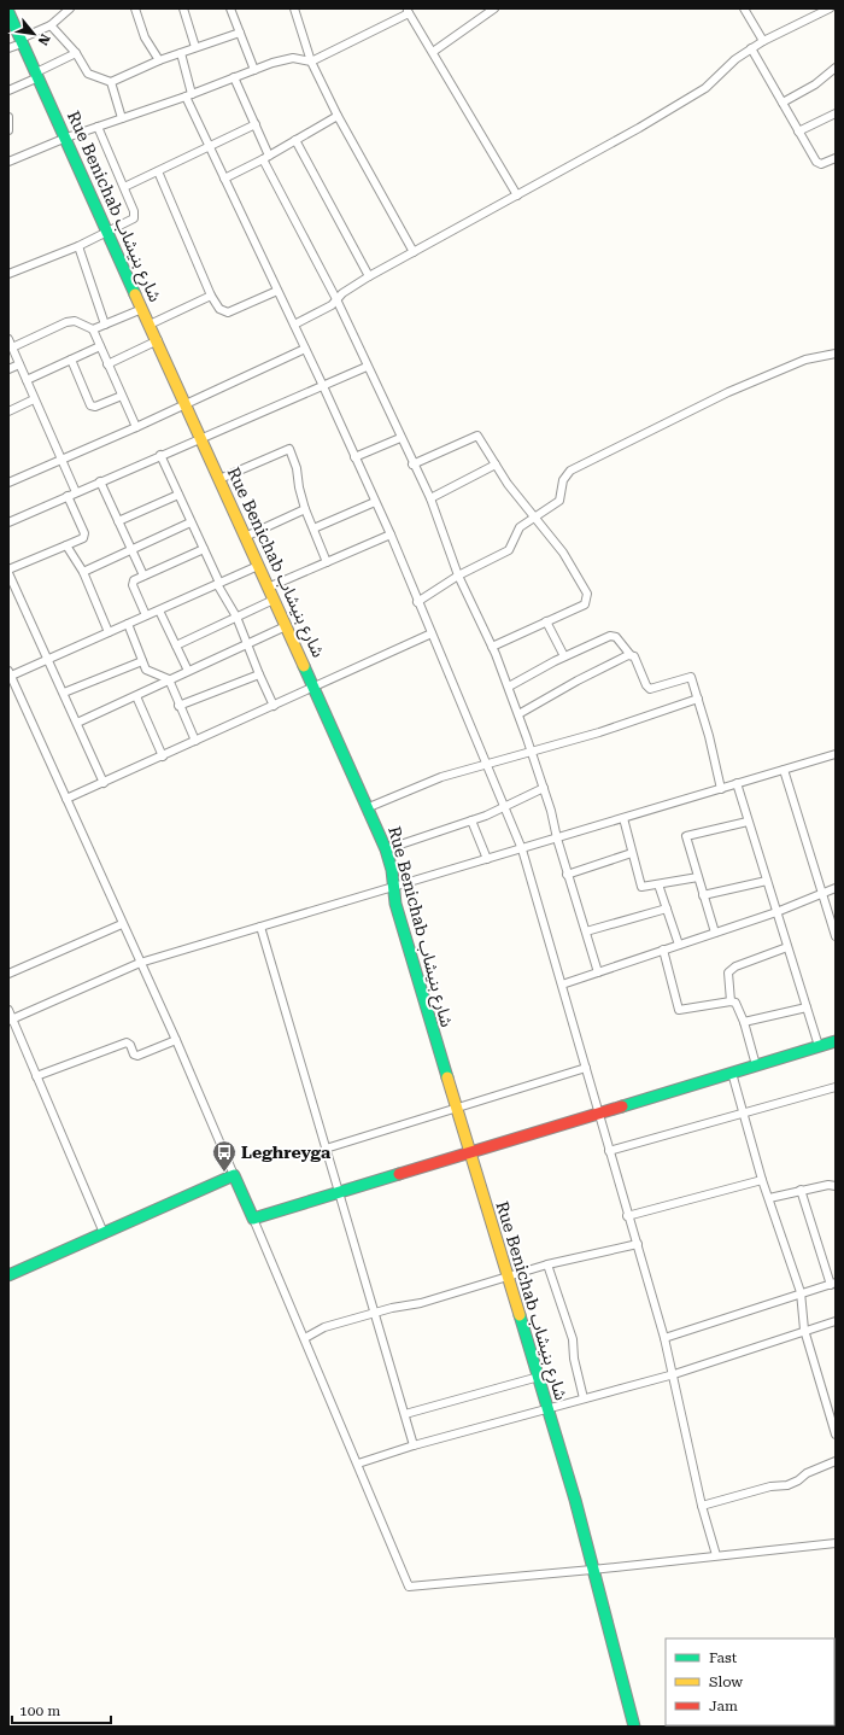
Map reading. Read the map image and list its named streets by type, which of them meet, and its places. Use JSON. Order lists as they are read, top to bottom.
{
  "streets": {
    "street": ["Rue Benichab شارع بنيشاب"]
  },
  "places": {
    "bus stop": ["Leghreyga"]
  },
  "legend": ["Fast", "Slow", "Jam"],
  "scale_bar": "100 m",
  "north": "bottom right"
}
